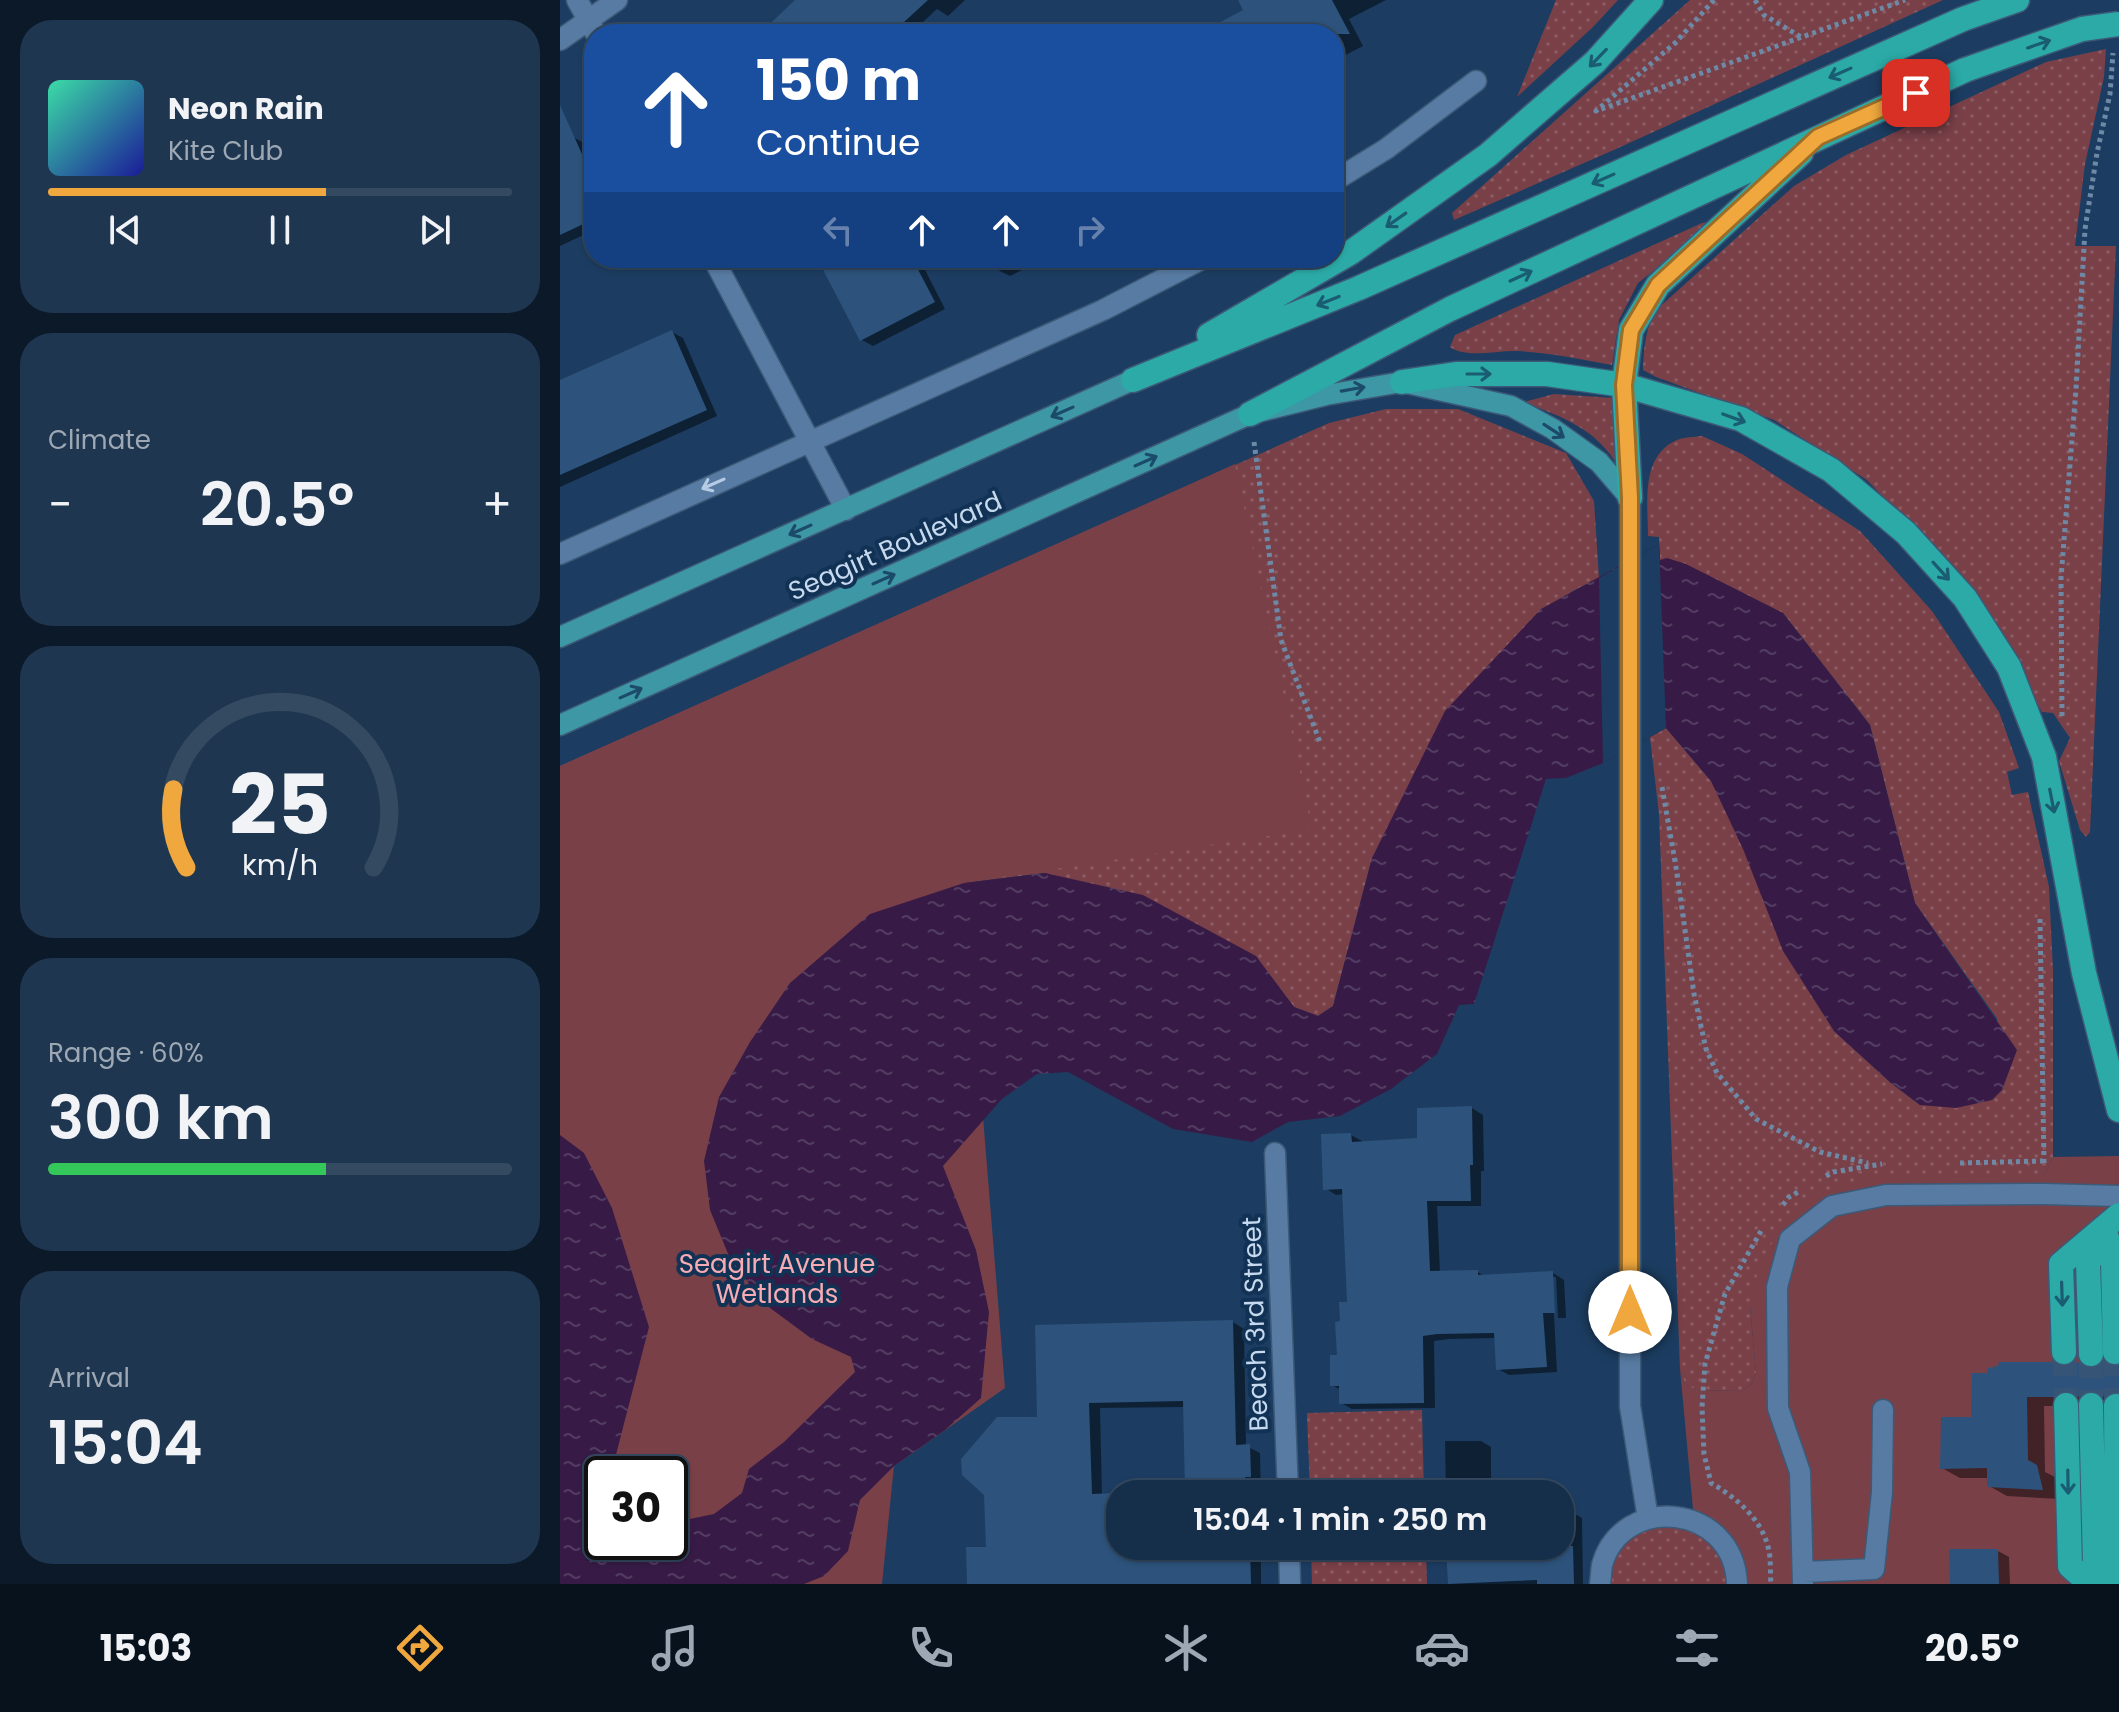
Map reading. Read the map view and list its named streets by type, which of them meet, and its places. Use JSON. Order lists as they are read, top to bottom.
{
  "streets": {
    "main road": ["Seagirt Boulevard"],
    "street": ["Beach 3rd Street"]
  },
  "parks": ["Seagirt Avenue Wetlands"],
  "page": {
    "turn": ["150 m", "Continue"],
    "song": ["Neon Rain", "Kite Club"],
    "tile": [
      "Climate",
      ["Range · 60%", "300 km"],
      ["Arrival", "15:04"]
    ],
    "heat": ["−", "20.5°", "+"],
    "limit": "30",
    "trip": "15:04 · 1 min · 250 m",
    "tabs": ["15:03", "20.5°"],
    "gauge": ["25", "km/h"]
  }
}
